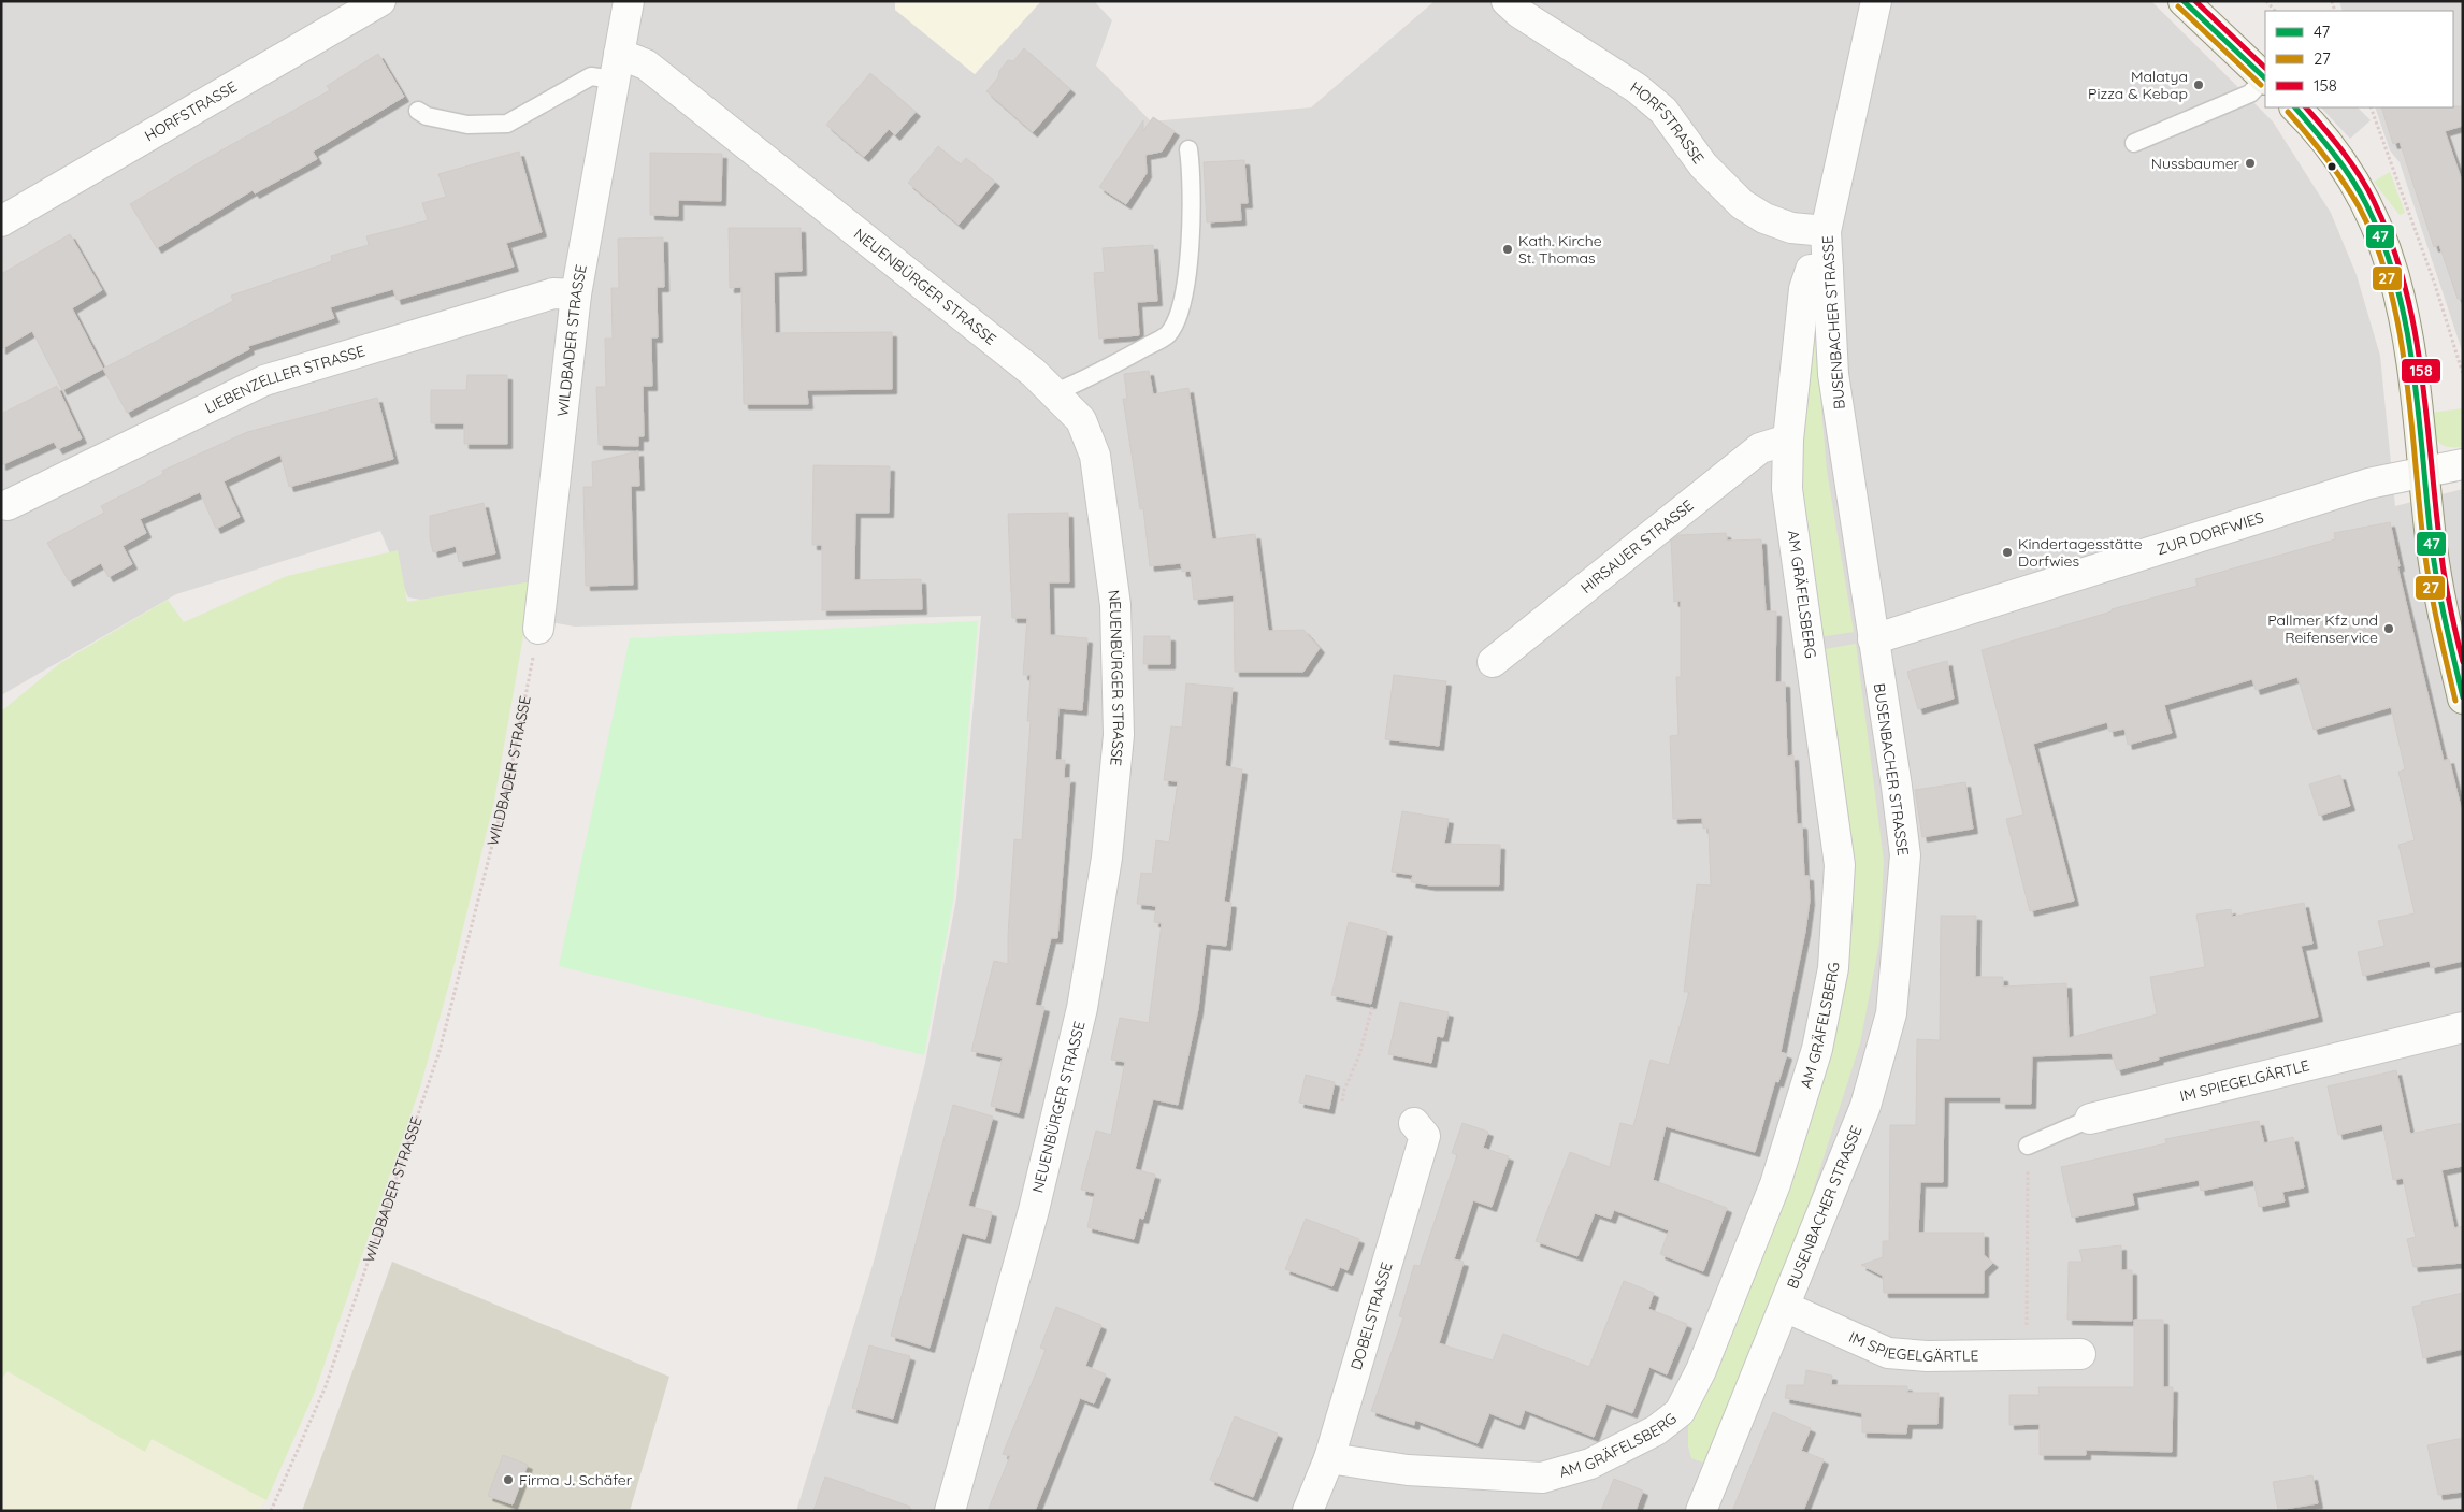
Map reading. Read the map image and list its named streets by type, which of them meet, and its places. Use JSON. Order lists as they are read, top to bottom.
{
  "streets": {
    "street": [
      "HORFSTRASSE",
      "NEUENBÜRGER STRASSE",
      "BUSENBACHER STRASSE",
      "WILDBADER STRASSE",
      "LIEBENZELLER STRASSE",
      "ZUR DORFWIES",
      "HIRSAUER STRASSE",
      "AM GRÄFELSBERG",
      "IM SPIEGELGÄRTLE",
      "DOBELSTRASSE"
    ]
  },
  "crossings": [
    ["HORFSTRASSE", "BUSENBACHER STRASSE"],
    ["NEUENBÜRGER STRASSE", "WILDBADER STRASSE"],
    ["BUSENBACHER STRASSE", "ZUR DORFWIES"],
    ["BUSENBACHER STRASSE", "AM GRÄFELSBERG"],
    ["BUSENBACHER STRASSE", "IM SPIEGELGÄRTLE"],
    ["WILDBADER STRASSE", "LIEBENZELLER STRASSE"],
    ["HIRSAUER STRASSE", "AM GRÄFELSBERG"],
    ["AM GRÄFELSBERG", "DOBELSTRASSE"]
  ],
  "places": [
    "Malatya Pizza & Kebap",
    "Nussbaumer",
    "Kath. Kirche St. Thomas",
    "Kindertagesstätte Dorfwies",
    "Pallmer Kfz und Reifenservice",
    "Firma J. Schäfer"
  ],
  "lines": ["transit line 47", "transit line 158", "transit line 27"],
  "legend": ["47", "27", "158"]
}
